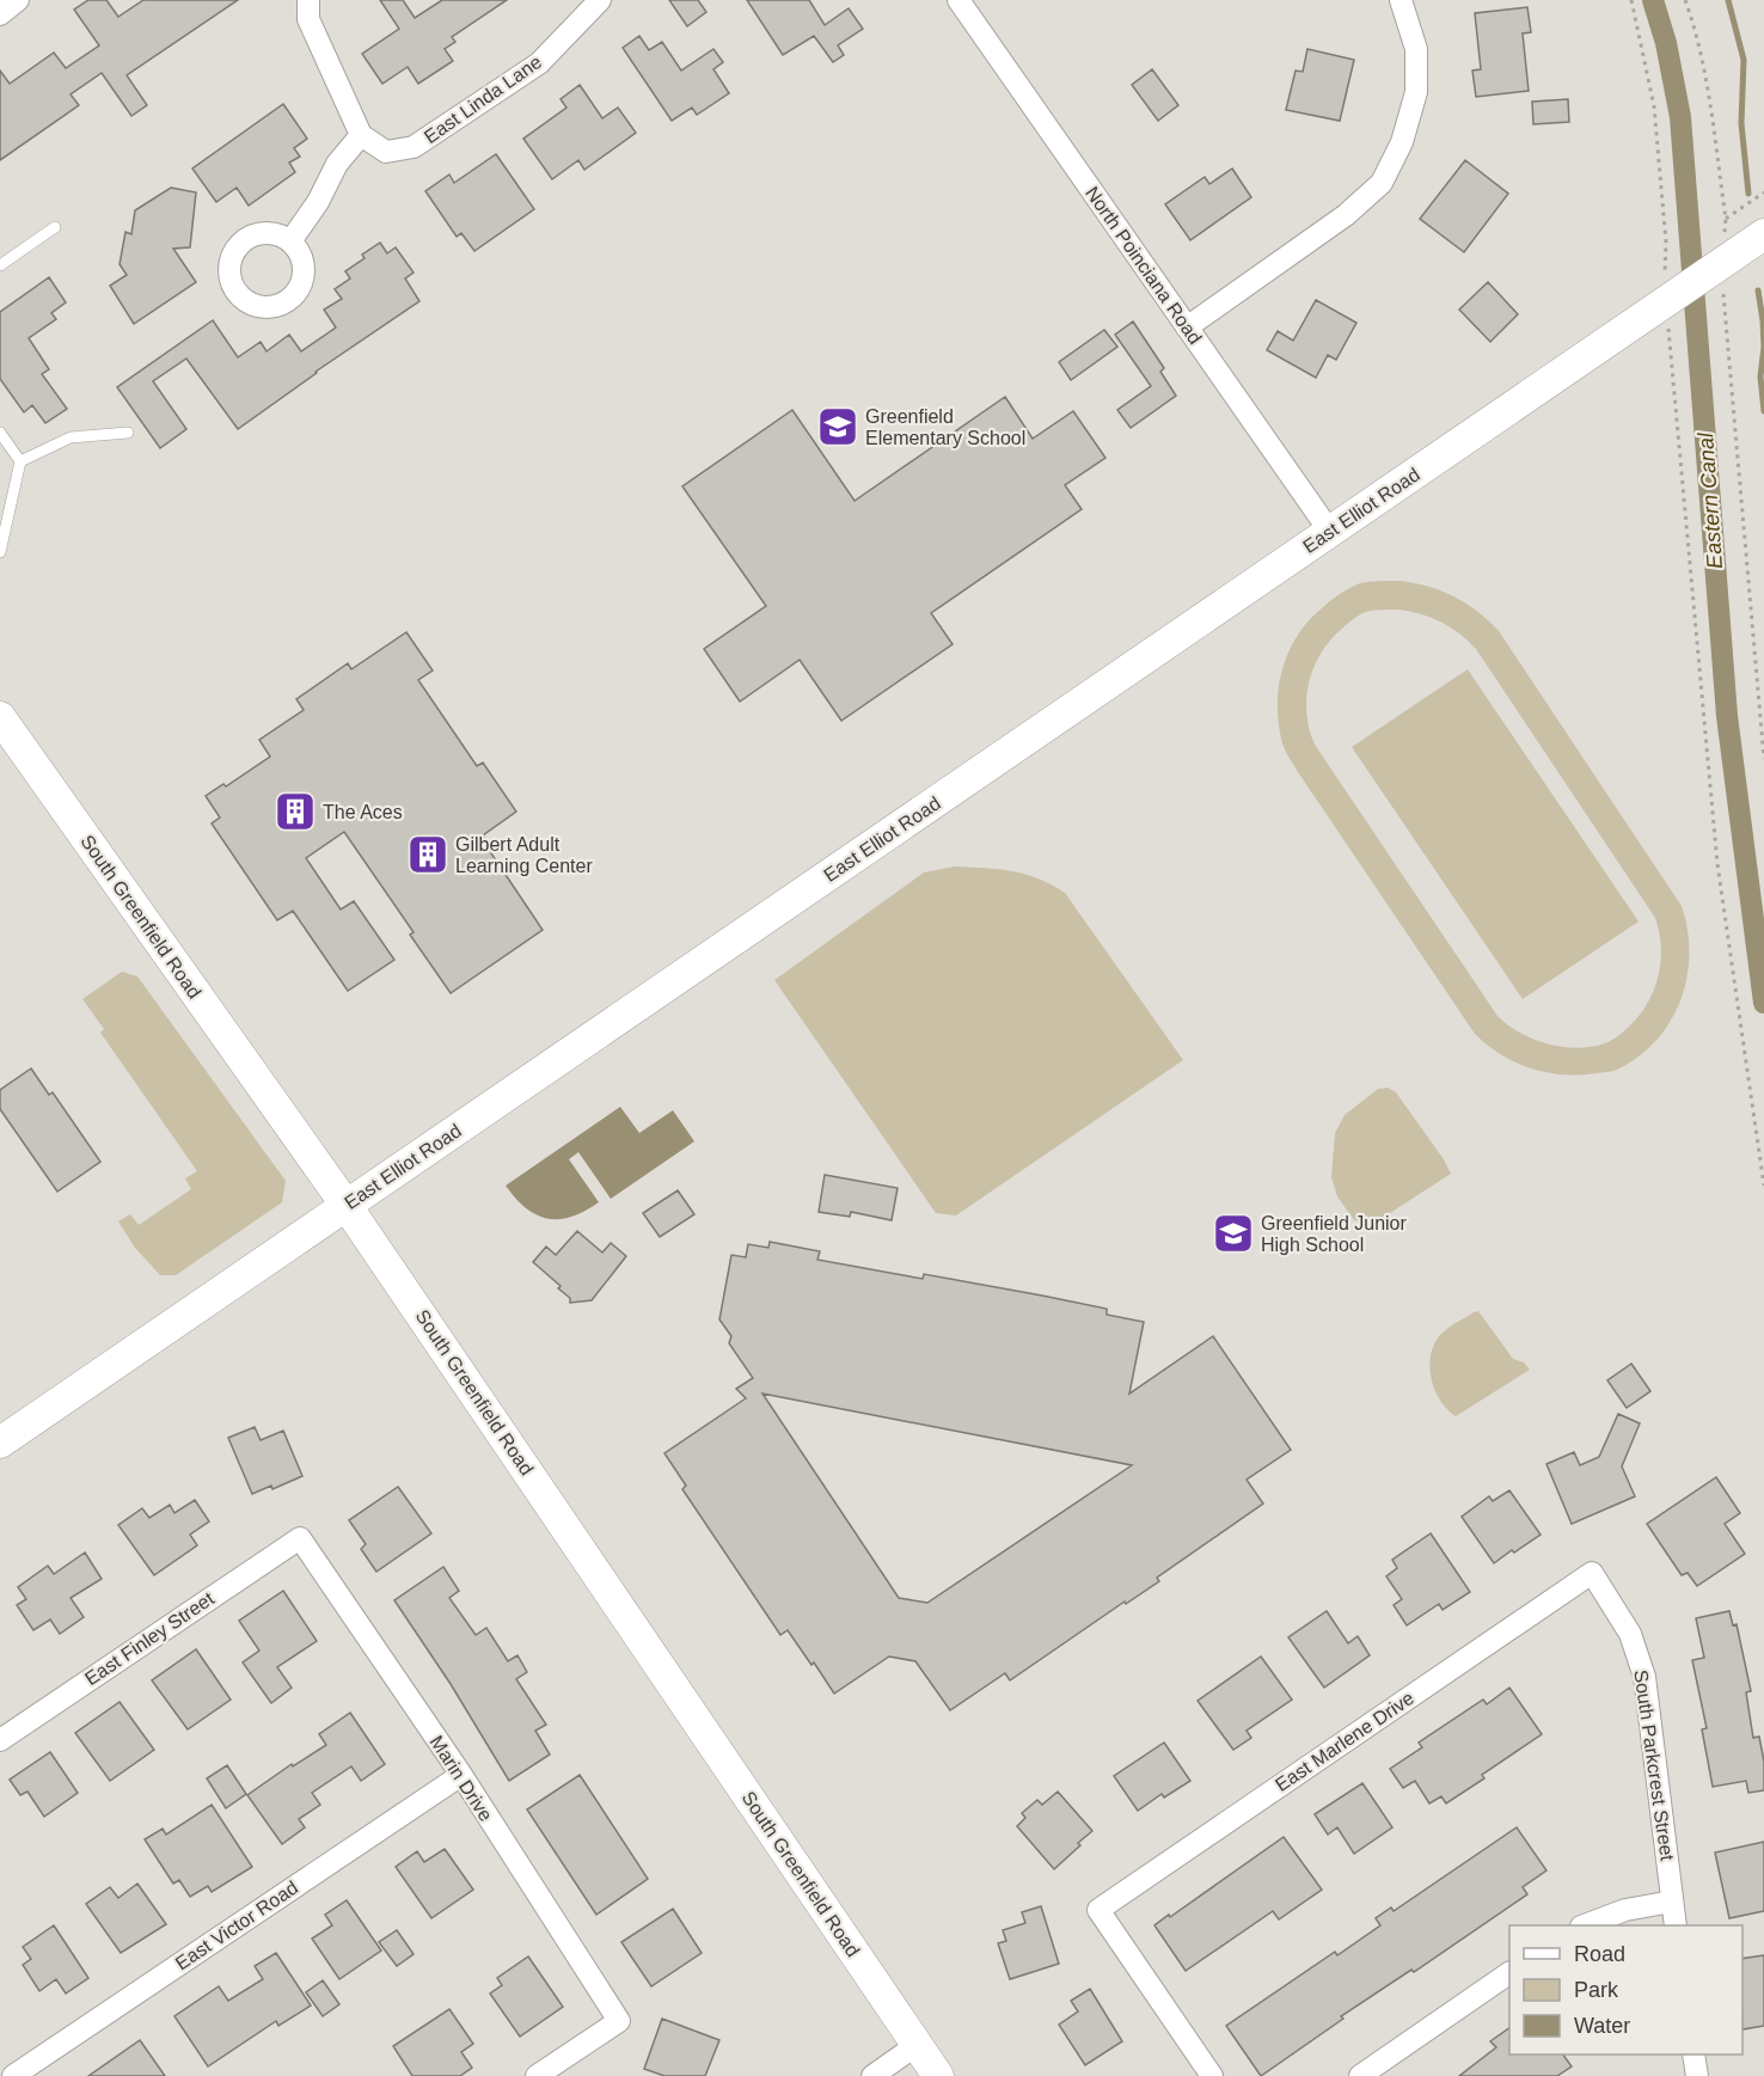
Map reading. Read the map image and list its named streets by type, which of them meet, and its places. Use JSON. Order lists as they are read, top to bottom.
{
  "streets": {
    "main road": ["East Elliot Road", "South Greenfield Road"],
    "street": [
      "East Linda Lane",
      "North Poinciana Road",
      "East Finley Street",
      "East Marlene Drive",
      "South Parkcrest Street",
      "Marin Drive",
      "East Victor Road"
    ]
  },
  "crossings": [
    ["North Poinciana Road", "East Elliot Road"],
    ["East Elliot Road", "South Greenfield Road"],
    ["East Finley Street", "Marin Drive"],
    ["East Marlene Drive", "South Parkcrest Street"],
    ["Marin Drive", "East Victor Road"]
  ],
  "water": ["Eastern Canal"],
  "places": {
    "school or university": ["Greenfield Elementary School", "Greenfield Junior High School"],
    "building": ["The Aces", "Gilbert Adult Learning Center"]
  },
  "legend": ["Road", "Park", "Water"]
}
